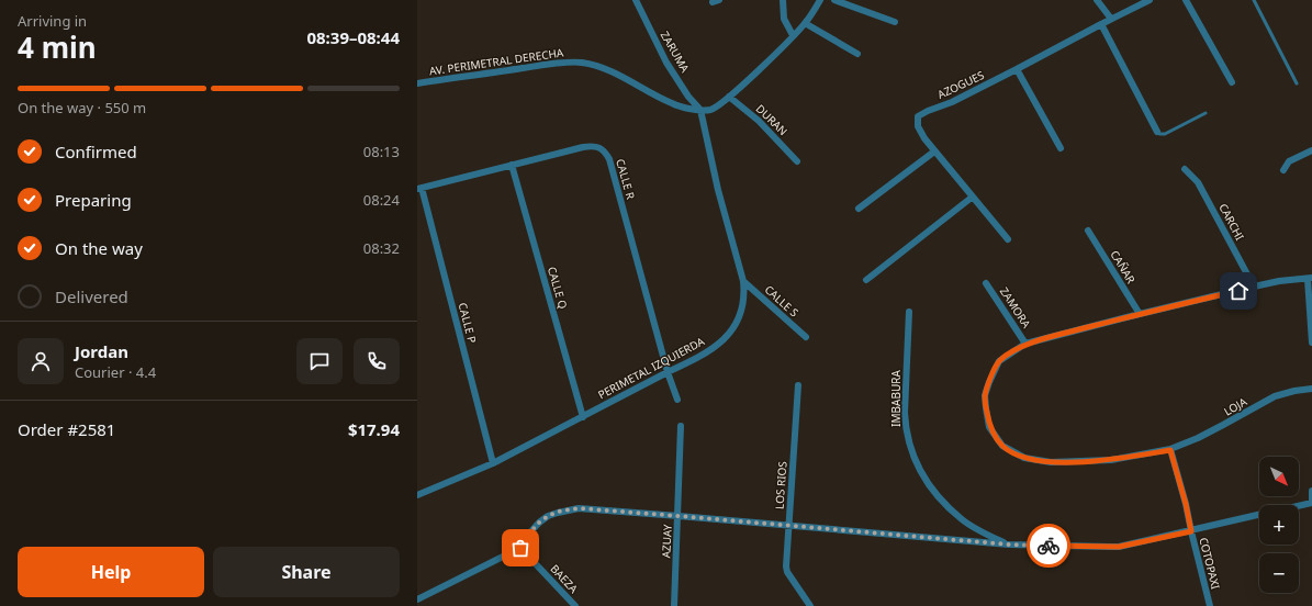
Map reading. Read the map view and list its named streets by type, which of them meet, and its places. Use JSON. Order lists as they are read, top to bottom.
{
  "streets": {
    "street": [
      "ZARUMA",
      "AV. PERIMETRAL DERECHA",
      "AZOGUES",
      "DURAN",
      "CALLE R",
      "CARCHI",
      "CAÑAR",
      "CALLE Q",
      "CALLE S",
      "ZAMORA",
      "CALLE P",
      "PERIMETAL IZQUIERDA",
      "IMBABURA",
      "LOJA",
      "LOS RIOS",
      "AZUAY",
      "COTOPAXI",
      "BAEZA"
    ]
  },
  "crossings": [
    ["ZARUMA", "AV. PERIMETRAL DERECHA"],
    ["ZARUMA", "PERIMETAL IZQUIERDA"],
    ["AV. PERIMETRAL DERECHA", "PERIMETAL IZQUIERDA"],
    ["CALLE R", "CALLE Q"],
    ["CALLE R", "CALLE P"],
    ["CALLE R", "PERIMETAL IZQUIERDA"],
    ["CARCHI", "LOJA"],
    ["CAÑAR", "LOJA"],
    ["CALLE Q", "PERIMETAL IZQUIERDA"],
    ["CALLE S", "PERIMETAL IZQUIERDA"],
    ["ZAMORA", "LOJA"],
    ["CALLE P", "PERIMETAL IZQUIERDA"],
    ["LOJA", "COTOPAXI"]
  ],
  "north": "bottom right",
  "page": {
    "heading": ["4 min", "Arriving in", "08:39–08:44"],
    "panel": [
      "Jordan",
      "Courier · 4.4",
      "Order #2581",
      "$17.94"
    ],
    "bar": "On the way · 550 m",
    "list": [
      ["Confirmed", "08:13"],
      ["Preparing", "08:24"],
      ["On the way", "08:32"],
      "Delivered"
    ],
    "map_buttons": ["+", "−"],
    "buttons": ["Help", "Share"]
  }
}
